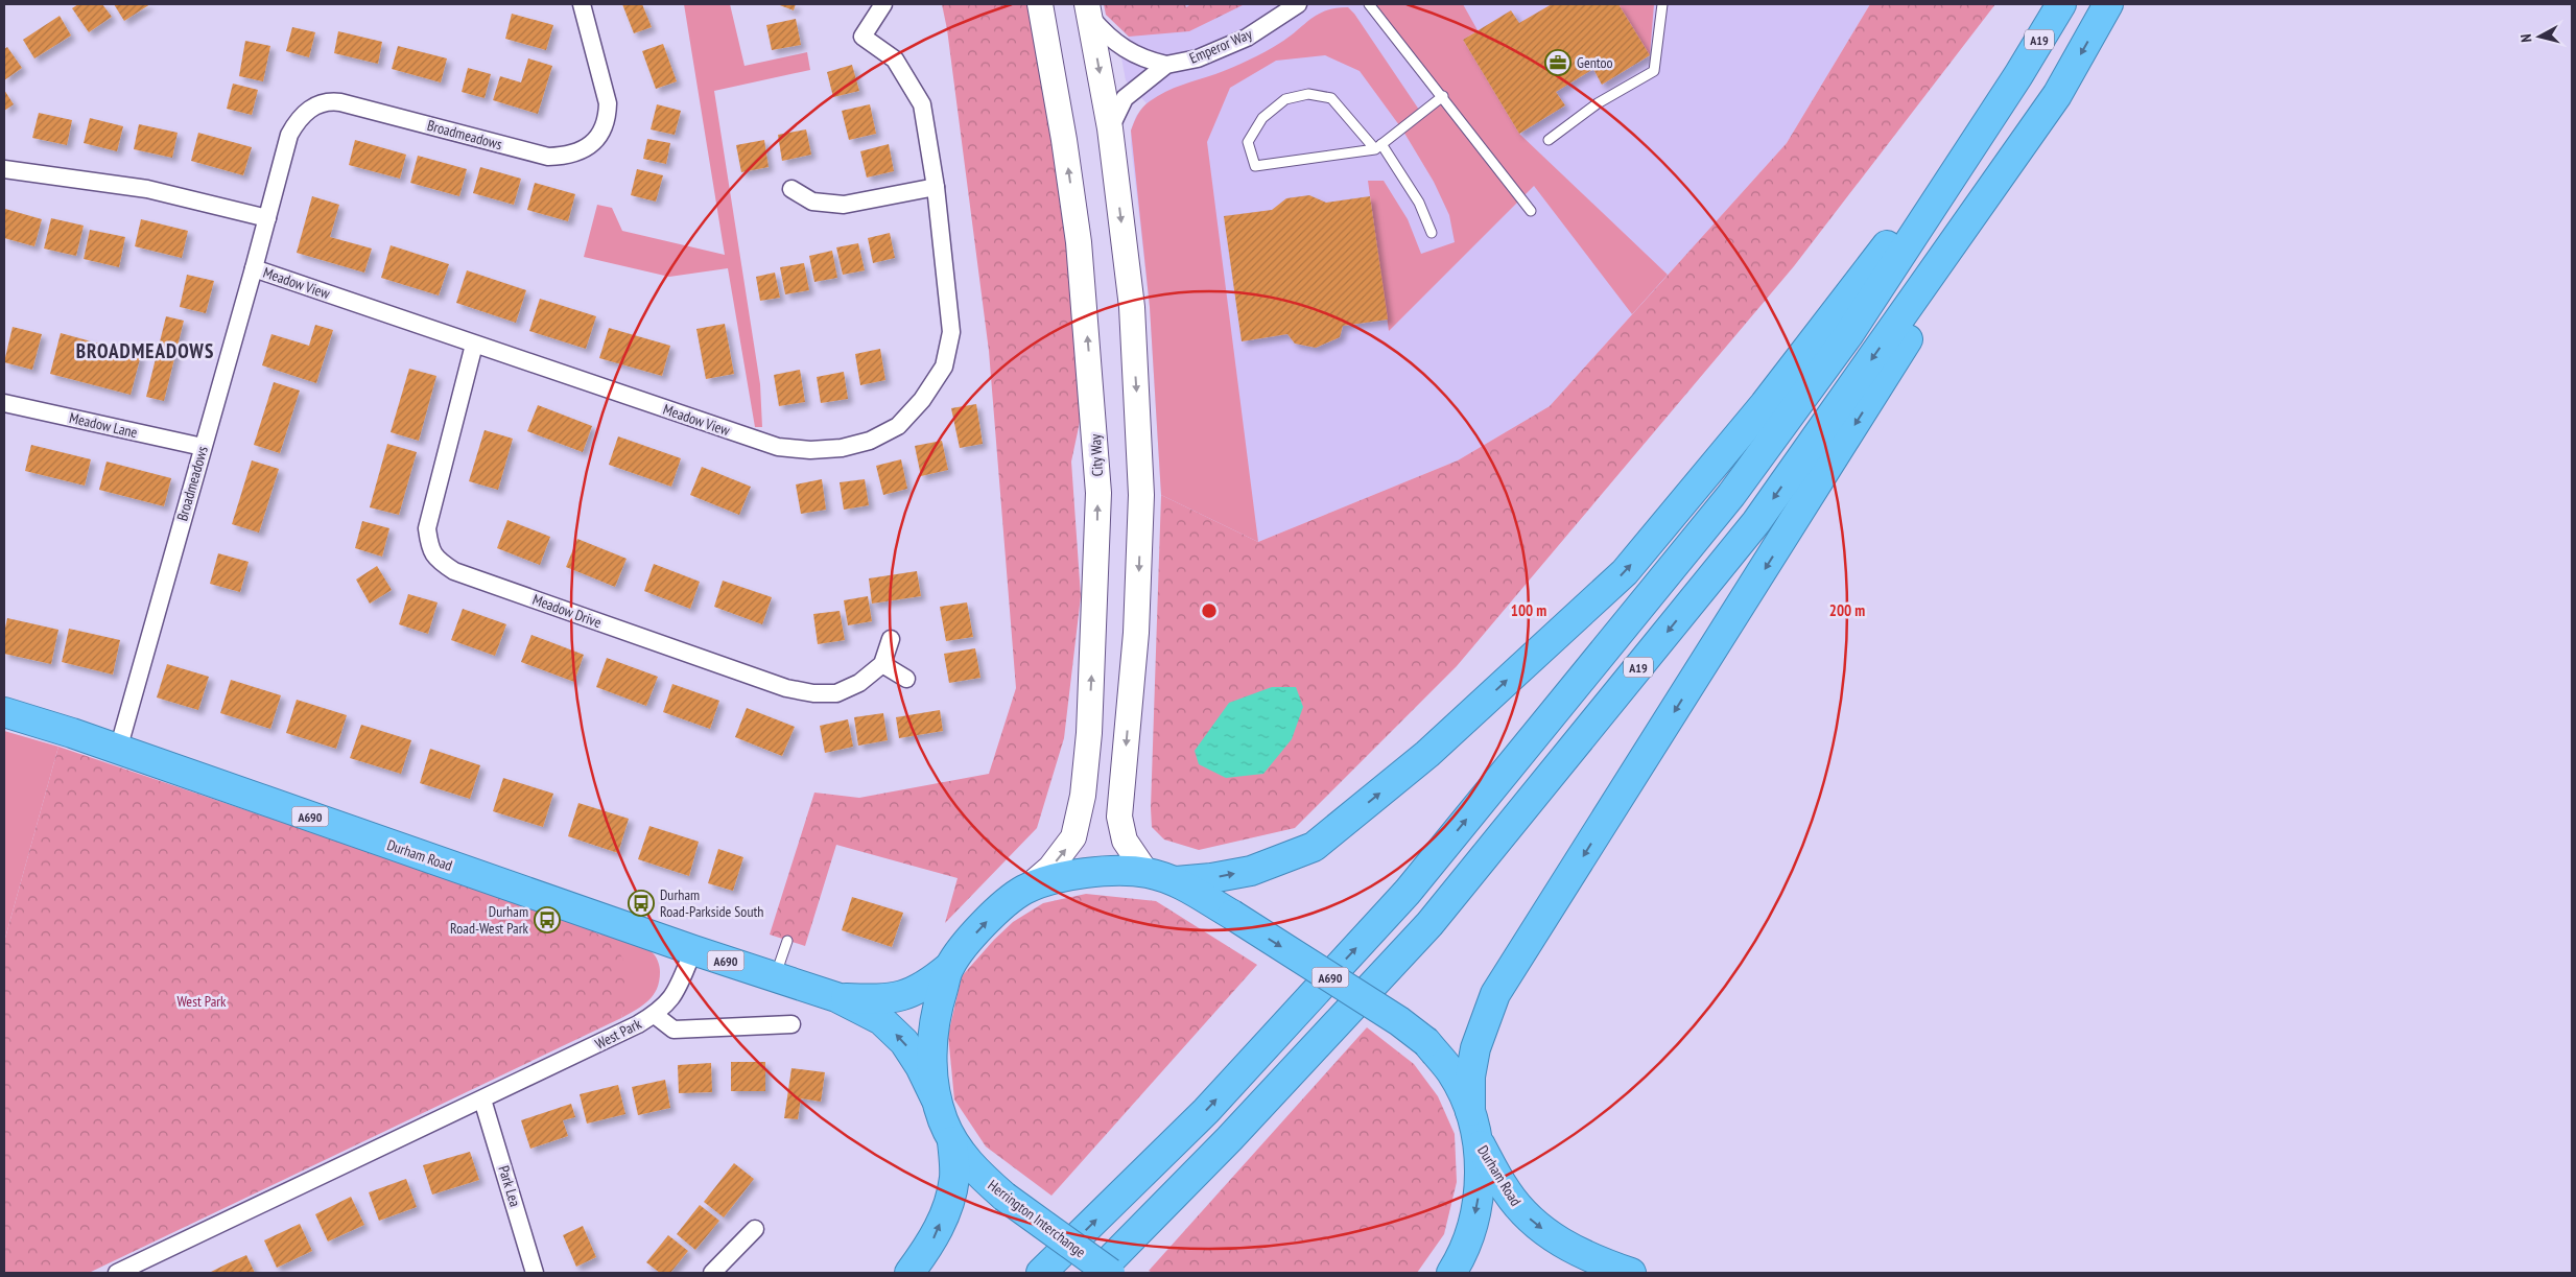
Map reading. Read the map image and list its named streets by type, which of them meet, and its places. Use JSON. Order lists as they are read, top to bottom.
{
  "streets": {
    "highway": [
      "A19",
      "A690",
      "Durham Road",
      "Herrington Interchange"
    ],
    "main road": ["City Way"],
    "street": [
      "Emperor Way",
      "Broadmeadows",
      "Meadow View",
      "Meadow Lane",
      "Meadow Drive",
      "West Park",
      "Park Lea"
    ]
  },
  "crossings": [
    ["Broadmeadows", "Meadow View"],
    ["Broadmeadows", "Meadow Lane"],
    ["Broadmeadows", "Durham Road"],
    ["Meadow View", "Meadow Drive"],
    ["City Way", "Herrington Interchange"],
    ["A690", "Durham Road"],
    ["A690", "Herrington Interchange"],
    ["Durham Road", "West Park"],
    ["West Park", "Park Lea"]
  ],
  "districts": ["BROADMEADOWS"],
  "parks": ["West Park"],
  "places": {
    "office": ["Gentoo"],
    "bus stop": ["Durham Road-Parkside South", "Durham Road-West Park"]
  },
  "north": "left",
  "rings": ["100 m", "200 m"]
}
